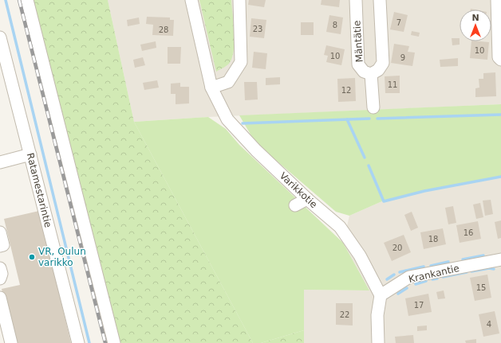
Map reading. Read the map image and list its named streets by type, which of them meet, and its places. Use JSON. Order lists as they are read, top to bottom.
{
  "streets": {
    "street": [
      "Mäntätie",
      "Ratamestarintie",
      "Varikkotie",
      "Krankantie"
    ]
  },
  "crossings": [
    ["Varikkotie", "Krankantie"]
  ],
  "places": ["VR, Oulun varikko"],
  "house_numbers": [
    "7",
    "8",
    "23",
    "28",
    "10",
    "10",
    "9",
    "11",
    "12",
    "16",
    "18",
    "20",
    "15",
    "17",
    "22",
    "4"
  ],
  "north": "top"
}
